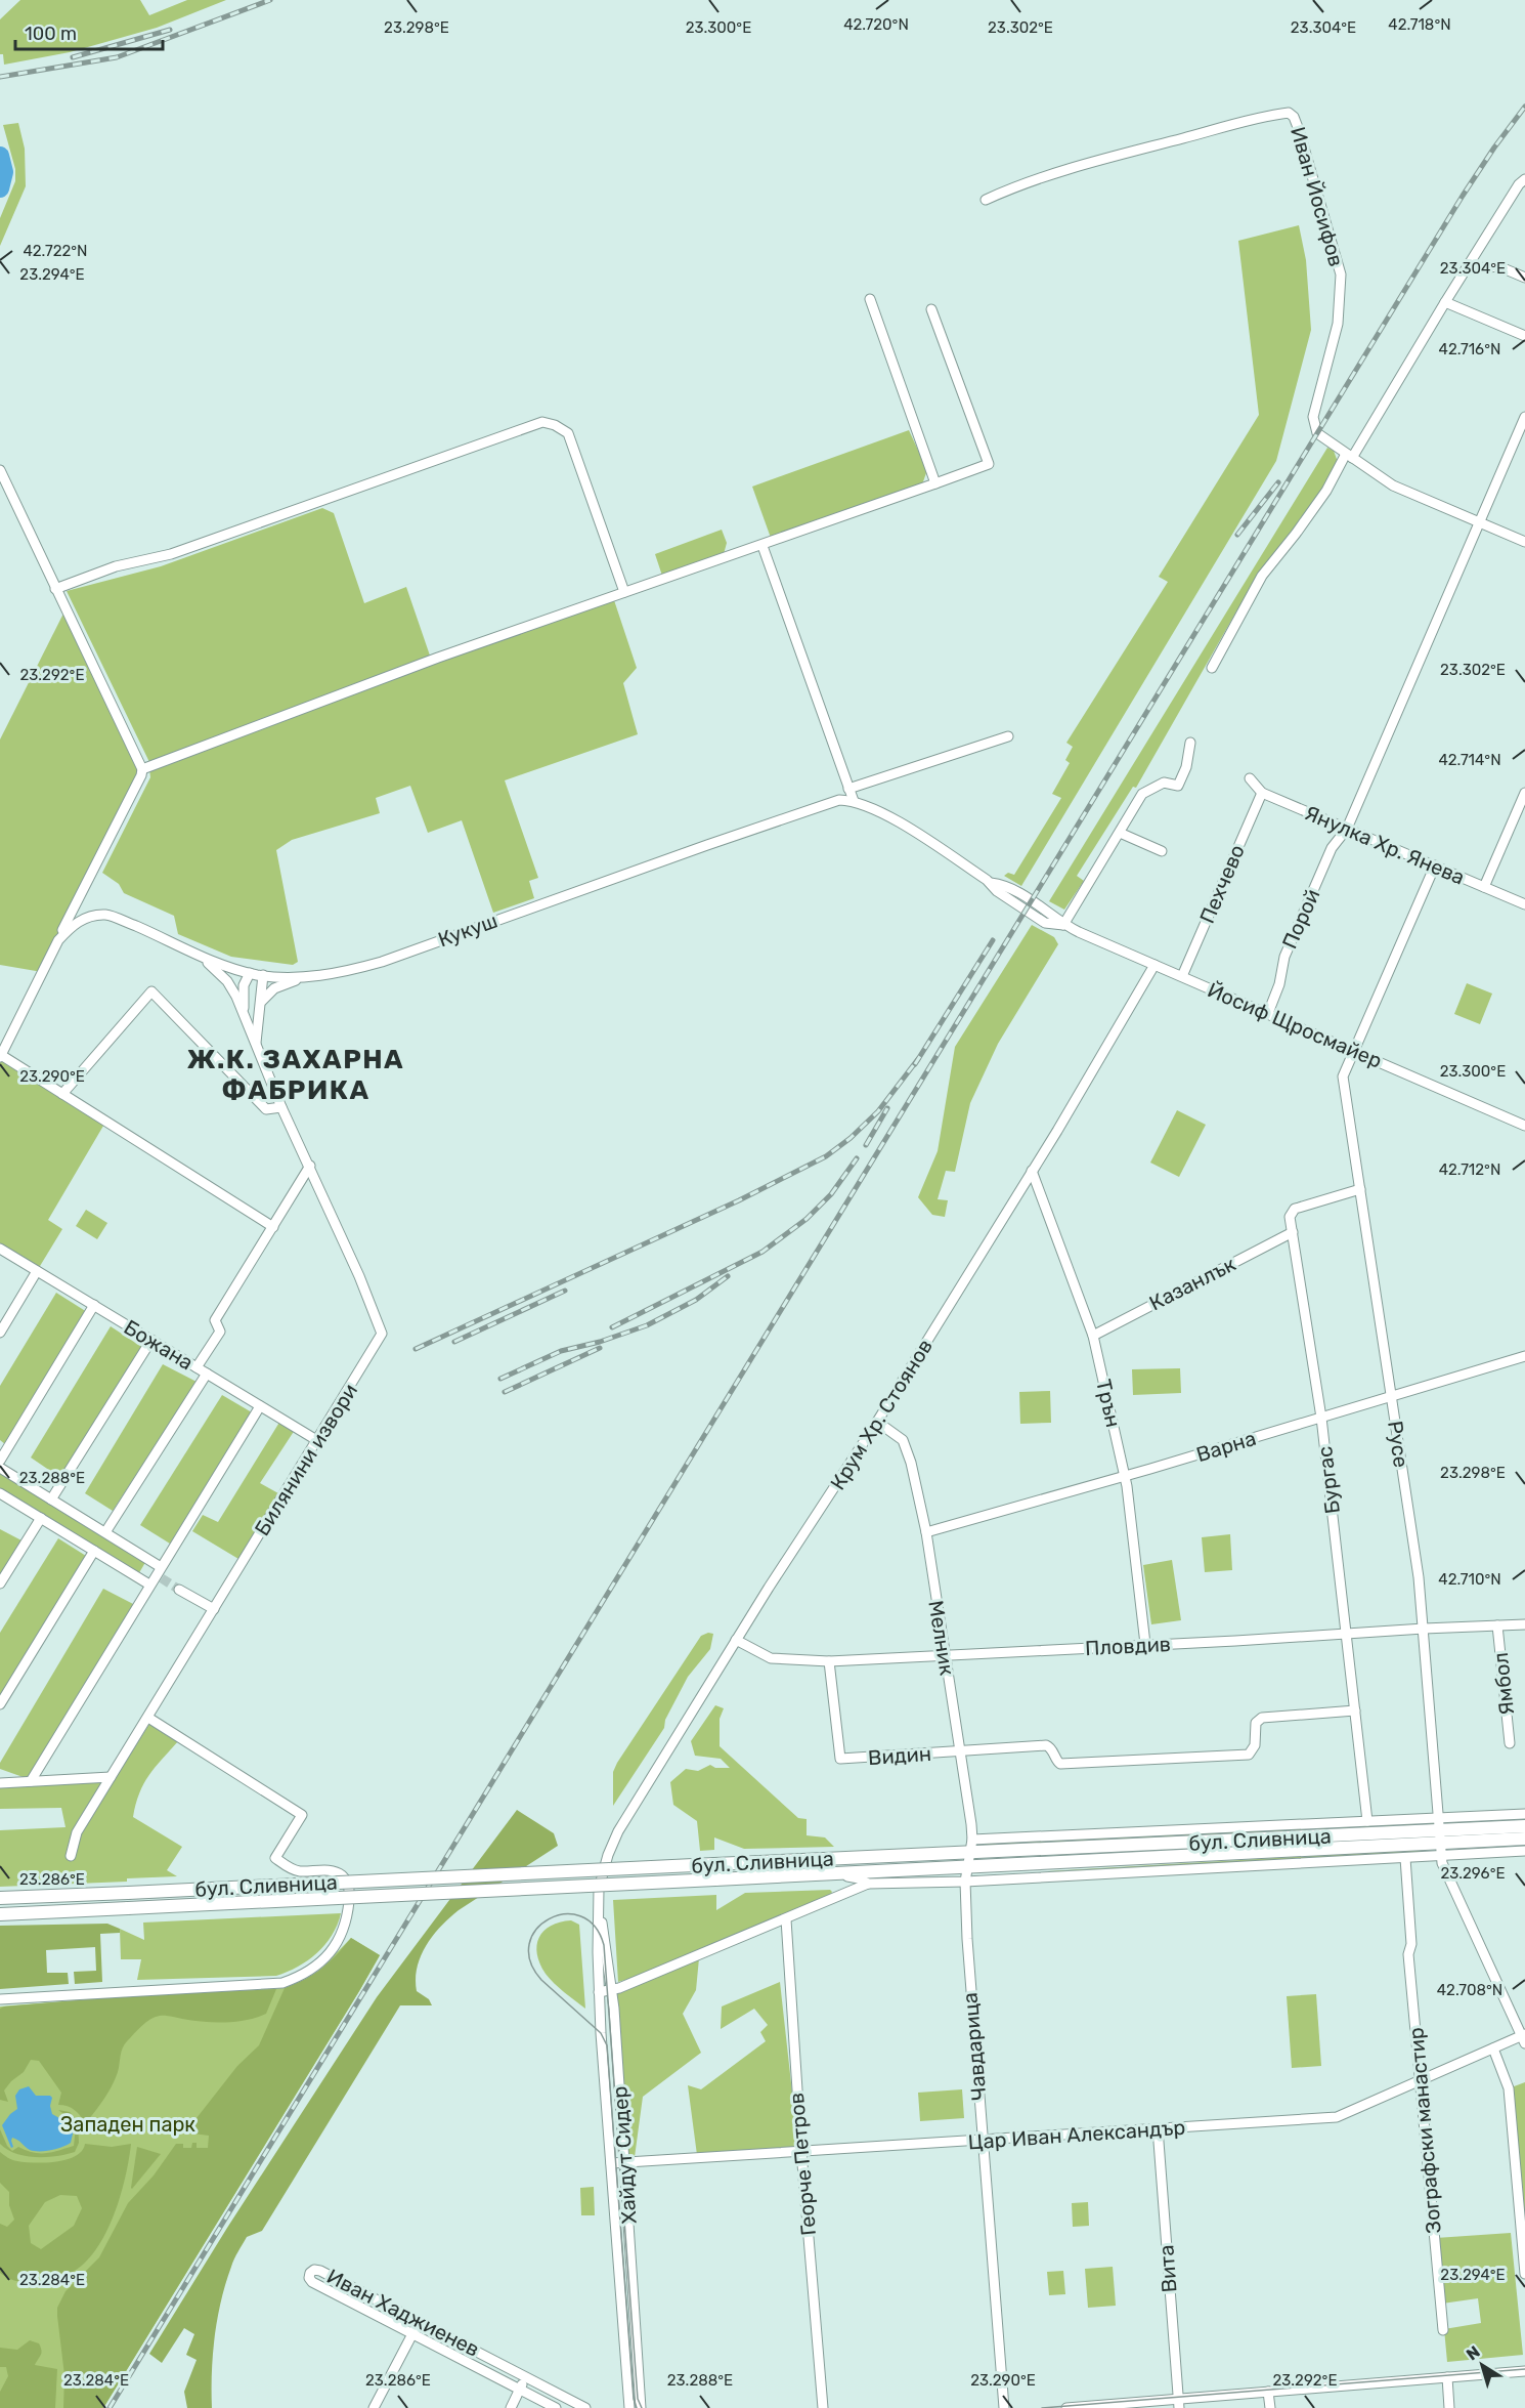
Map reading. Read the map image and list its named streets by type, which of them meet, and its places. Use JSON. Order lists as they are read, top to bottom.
{
  "streets": {
    "main road": ["бул. Сливница"],
    "street": [
      "Иван Йосифов",
      "Янулка Хр. Янева",
      "Пехчево",
      "Порой",
      "Кукуш",
      "Йосиф Щросмайер",
      "Казанлък",
      "Божана",
      "Трън",
      "Крум Хр. Стоянов",
      "Русе",
      "Варна",
      "Билянини извори",
      "Бургас",
      "Мелник",
      "Пловдив",
      "Ямбол",
      "Видин",
      "Чавдарица",
      "Зографски манастир",
      "Цар Иван Александър",
      "Хайдут Сидер",
      "Георче Петров",
      "Вита",
      "Иван Хаджиенев"
    ]
  },
  "crossings": [
    ["Иван Йосифов", "Порой"],
    ["Янулка Хр. Янева", "Пехчево"],
    ["Янулка Хр. Янева", "Порой"],
    ["Янулка Хр. Янева", "Русе"],
    ["Пехчево", "Йосиф Щросмайер"],
    ["Порой", "Йосиф Щросмайер"],
    ["Кукуш", "Йосиф Щросмайер"],
    ["Кукуш", "Билянини извори"],
    ["Йосиф Щросмайер", "Крум Хр. Стоянов"],
    ["Йосиф Щросмайер", "Русе"],
    ["Казанлък", "Трън"],
    ["Казанлък", "Бургас"],
    ["Божана", "Билянини извори"],
    ["Трън", "Крум Хр. Стоянов"],
    ["Трън", "Варна"],
    ["Трън", "Пловдив"],
    ["Крум Хр. Стоянов", "Мелник"],
    ["Крум Хр. Стоянов", "Пловдив"],
    ["Крум Хр. Стоянов", "Хайдут Сидер"],
    ["Русе", "Варна"],
    ["Русе", "Бургас"],
    ["Русе", "Пловдив"],
    ["Русе", "бул. Сливница"],
    ["Русе", "Цар Иван Александър"],
    ["Варна", "Бургас"],
    ["Варна", "Мелник"],
    ["Бургас", "Пловдив"],
    ["Бургас", "Видин"],
    ["Бургас", "бул. Сливница"],
    ["Мелник", "Пловдив"],
    ["Мелник", "Видин"],
    ["Мелник", "бул. Сливница"],
    ["Мелник", "Чавдарица"],
    ["Пловдив", "Ямбол"],
    ["Пловдив", "Видин"],
    ["бул. Сливница", "Чавдарица"],
    ["бул. Сливница", "Зографски манастир"],
    ["Чавдарица", "Цар Иван Александър"],
    ["Зографски манастир", "Цар Иван Александър"],
    ["Цар Иван Александър", "Хайдут Сидер"],
    ["Цар Иван Александър", "Георче Петров"],
    ["Цар Иван Александър", "Вита"]
  ],
  "districts": ["Ж.К. ЗАХАРНА ФАБРИКА"],
  "parks": ["Западен парк"],
  "scale_bar": "100 m",
  "north": "top left",
  "coordinates": [
    "42.720°N",
    "42.718°N",
    "23.298°E",
    "23.300°E",
    "23.302°E",
    "23.304°E",
    "42.722°N",
    "23.294°E",
    "42.716°N",
    "23.292°E",
    "42.714°N",
    "23.290°E",
    "42.712°N",
    "23.288°E",
    "42.710°N",
    "23.296°E",
    "23.286°E",
    "42.708°N",
    "23.284°E"
  ]
}
